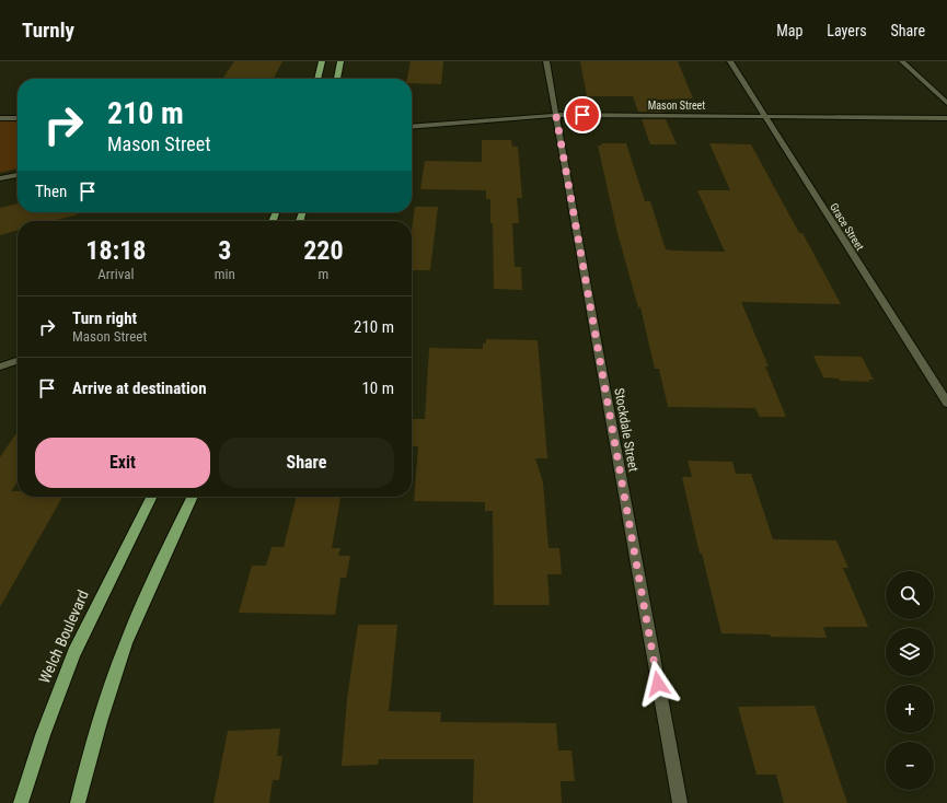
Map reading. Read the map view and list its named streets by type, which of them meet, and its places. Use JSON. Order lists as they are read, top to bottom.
{
  "streets": {
    "main road": ["Welch Boulevard"],
    "street": ["Mason Street", "Grace Street", "Stockdale Street"]
  },
  "crossings": [
    ["Mason Street", "Grace Street"],
    ["Mason Street", "Stockdale Street"]
  ],
  "page": {
    "header": "Turnly",
    "nav": ["Map", "Layers", "Share"],
    "turn": ["210 m", "Mason Street"],
    "then": "Then",
    "eta": [
      "18:18",
      "Arrival",
      "3",
      "min",
      "220",
      "m"
    ],
    "list": [
      {
        "name": "Turn right",
        "note": "Mason Street",
        "value": "210 m"
      },
      {
        "name": "Arrive at destination",
        "value": "10 m"
      }
    ],
    "buttons": ["Exit", "Share"],
    "map_buttons": ["+", "−"]
  }
}
